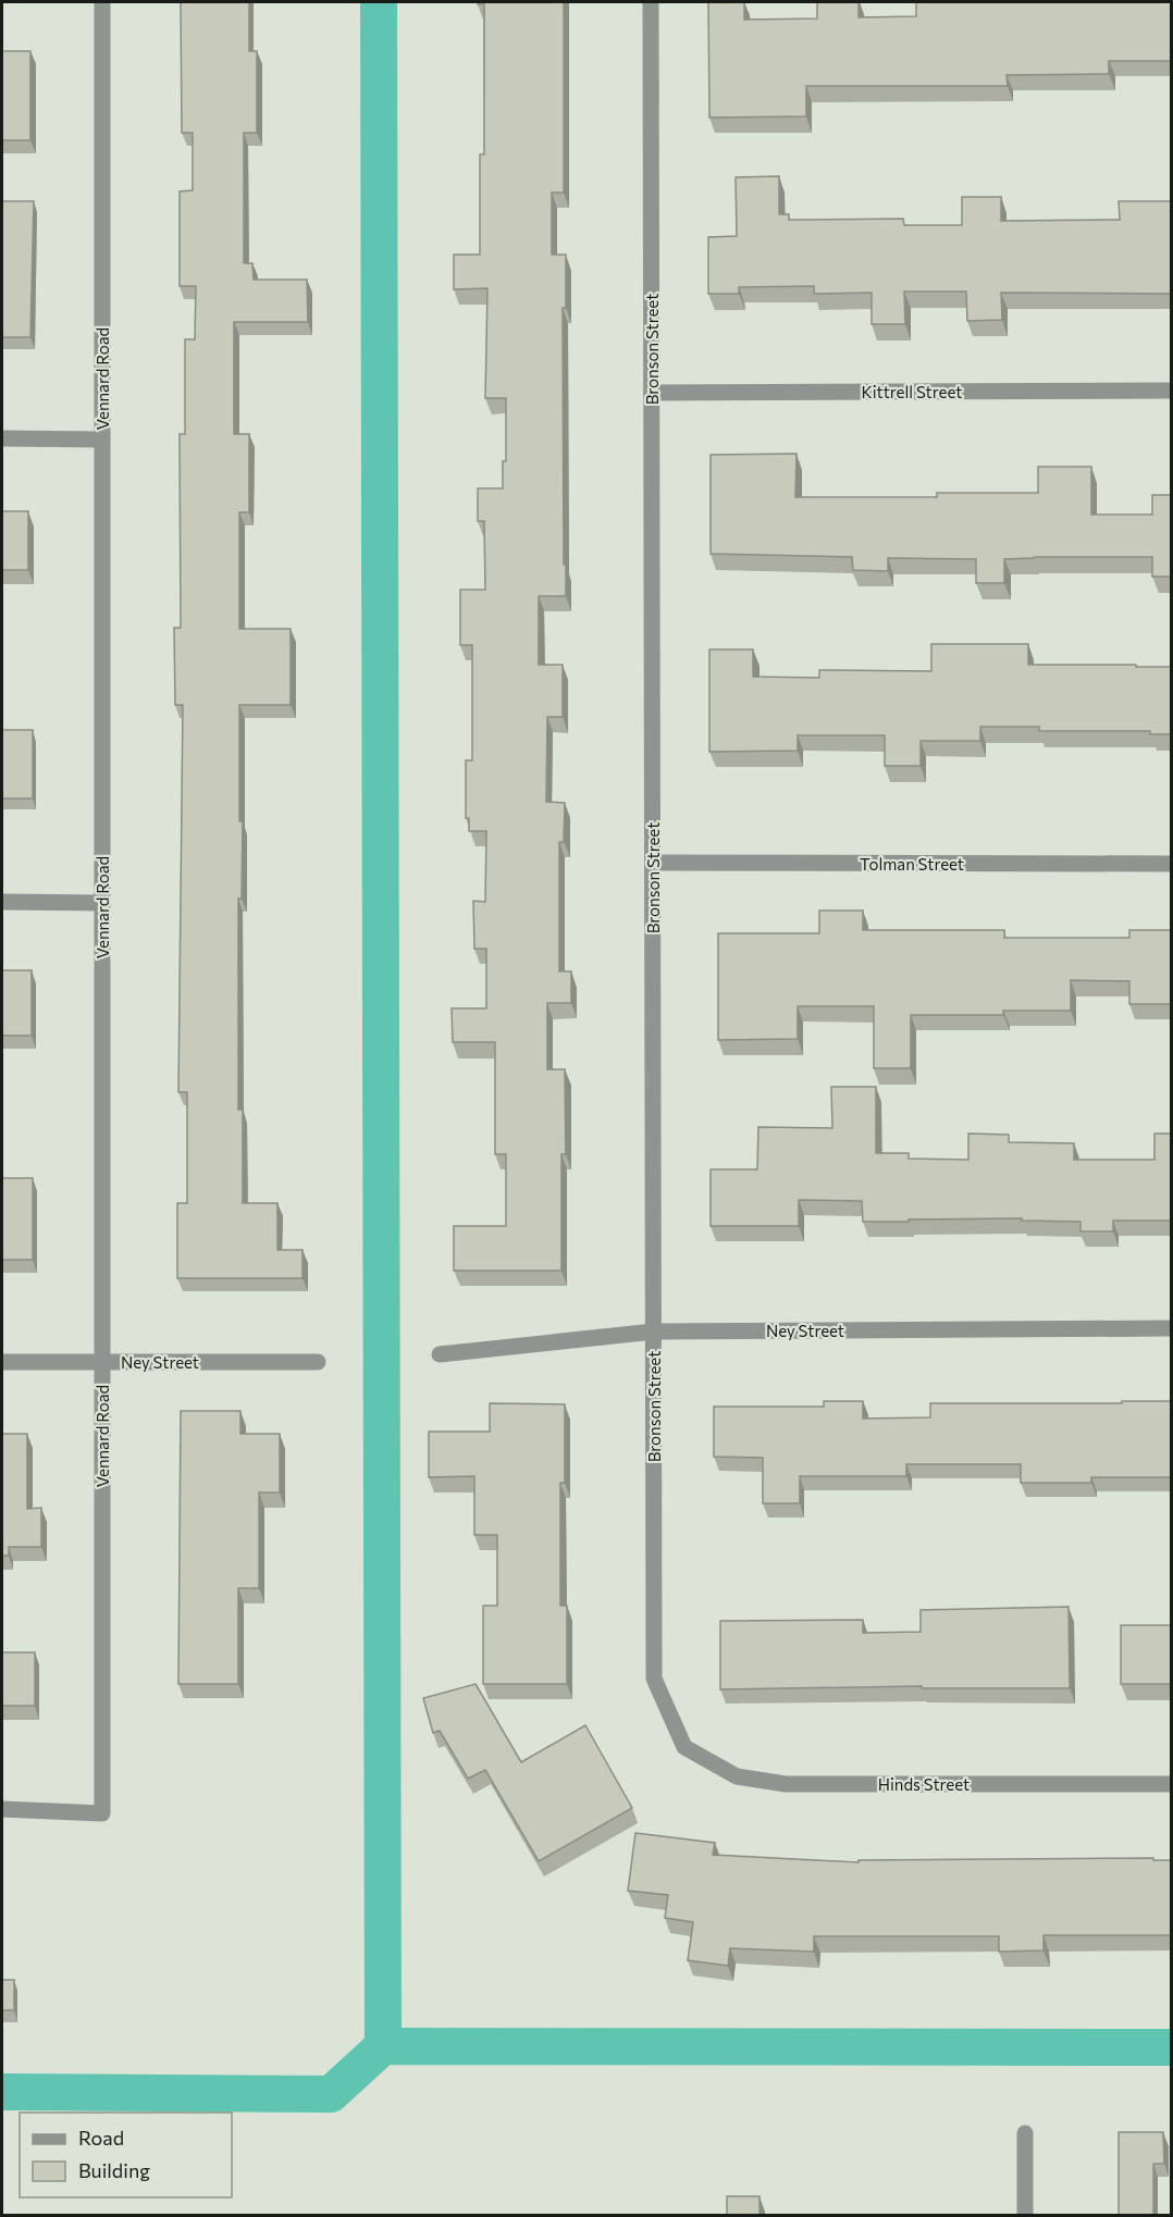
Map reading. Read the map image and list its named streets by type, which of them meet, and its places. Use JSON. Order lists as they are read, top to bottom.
{
  "streets": {
    "street": [
      "Bronson Street",
      "Vennard Road",
      "Kittrell Street",
      "Tolman Street",
      "Ney Street",
      "Hinds Street"
    ]
  },
  "crossings": [
    ["Bronson Street", "Kittrell Street"],
    ["Bronson Street", "Tolman Street"],
    ["Bronson Street", "Ney Street"],
    ["Bronson Street", "Hinds Street"],
    ["Vennard Road", "Ney Street"]
  ],
  "legend": ["Road", "Building"]
}
